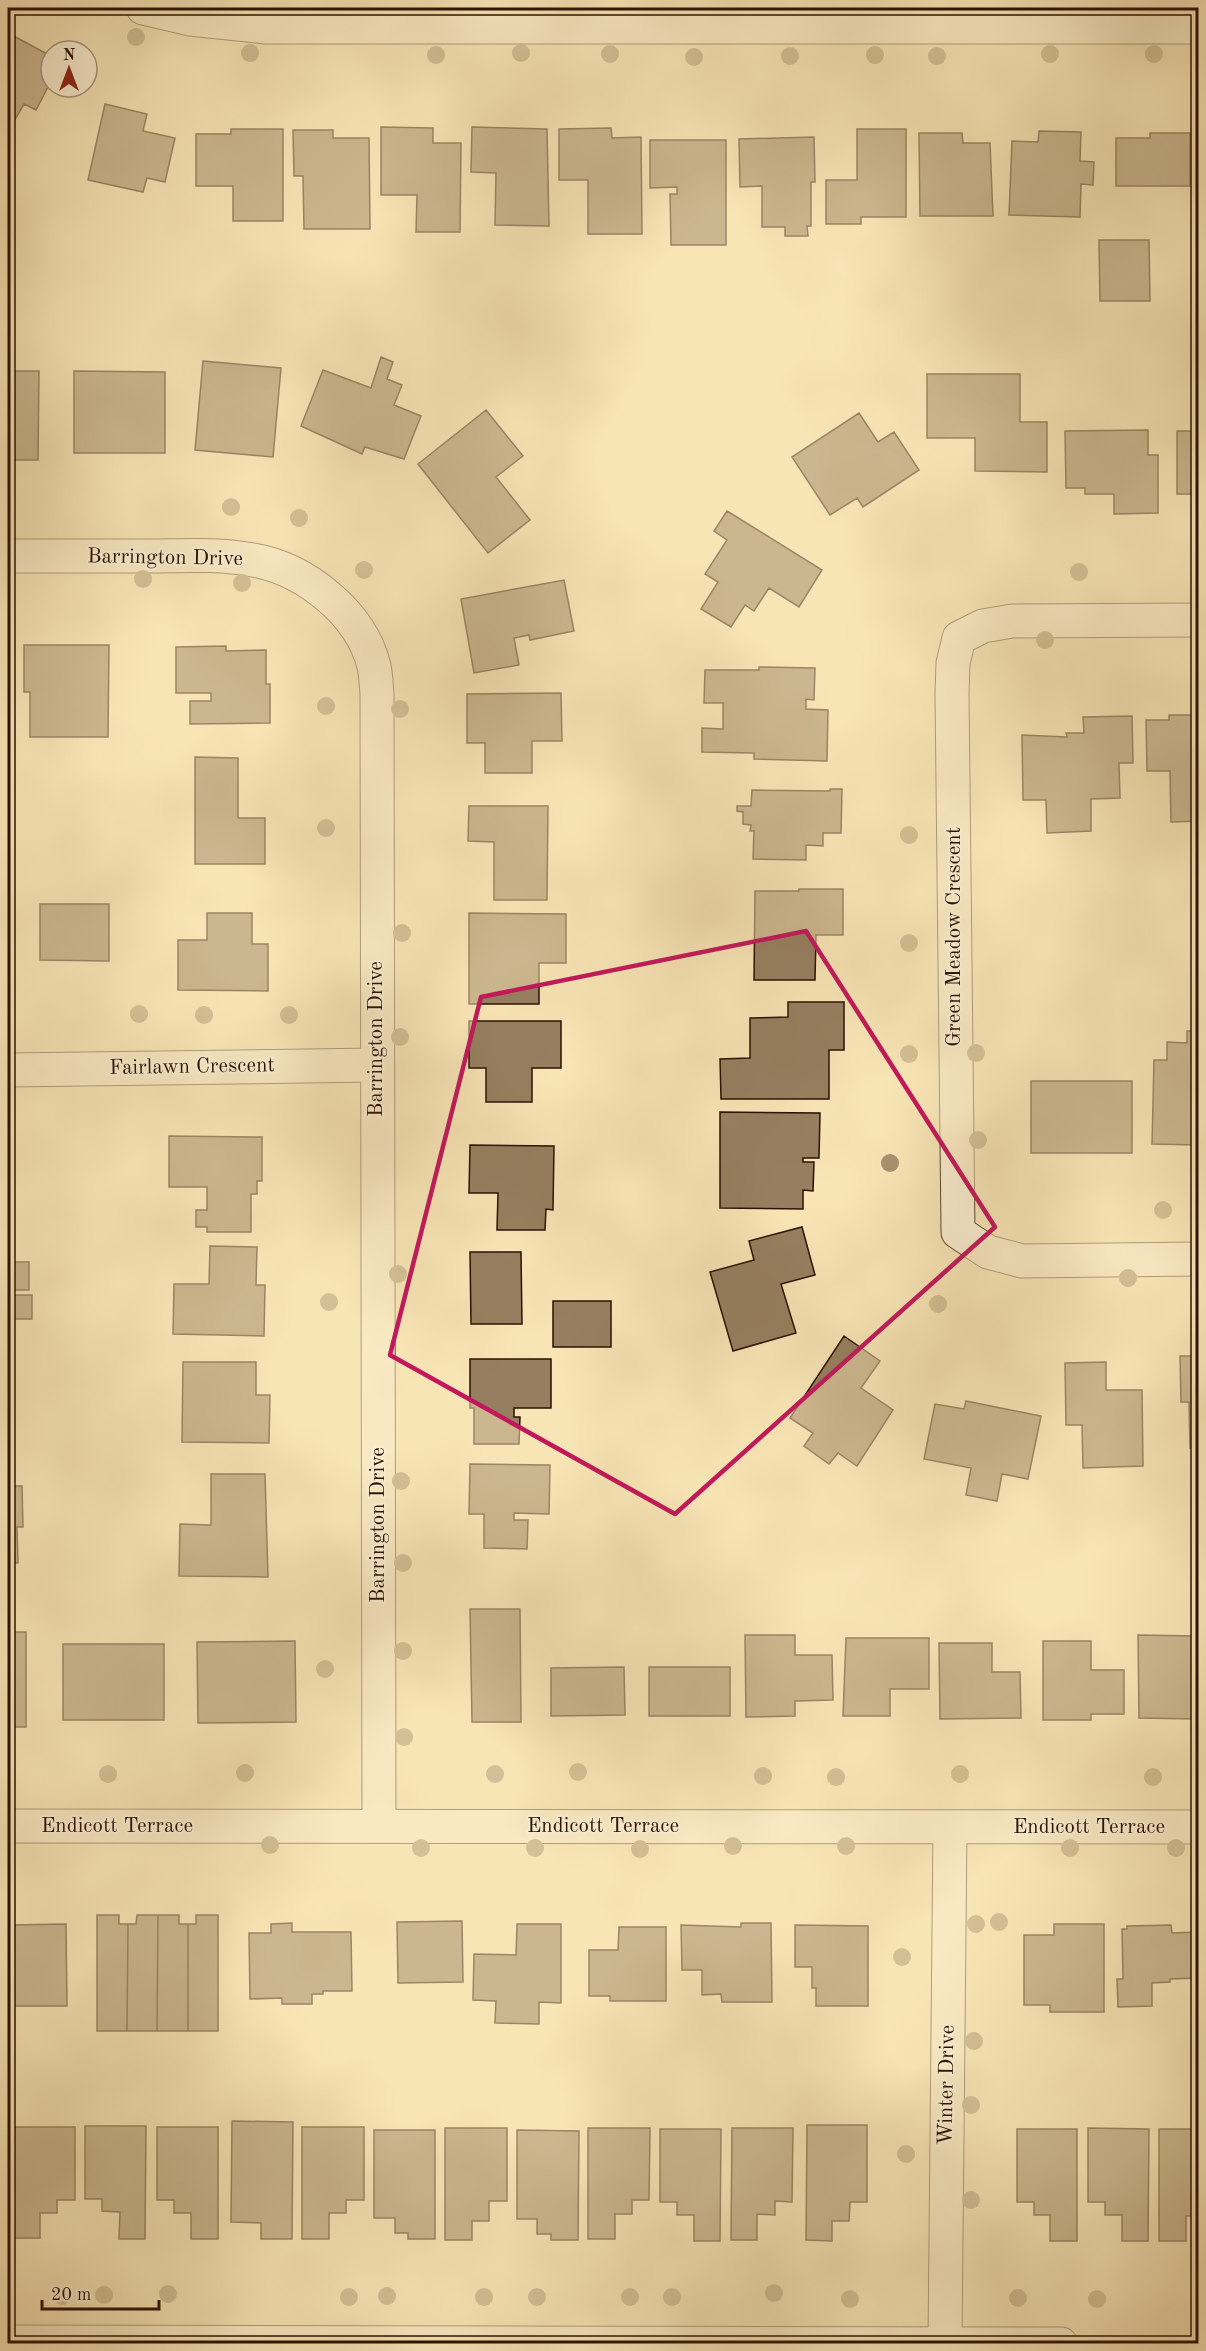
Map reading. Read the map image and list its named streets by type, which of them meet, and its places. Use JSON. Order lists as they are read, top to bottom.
{
  "streets": {
    "street": [
      "Barrington Drive",
      "Green Meadow Crescent",
      "Fairlawn Crescent",
      "Endicott Terrace",
      "Winter Drive"
    ]
  },
  "crossings": [
    ["Barrington Drive", "Fairlawn Crescent"],
    ["Barrington Drive", "Endicott Terrace"],
    ["Endicott Terrace", "Winter Drive"]
  ],
  "scale_bar": "20 m",
  "north": "top"
}
